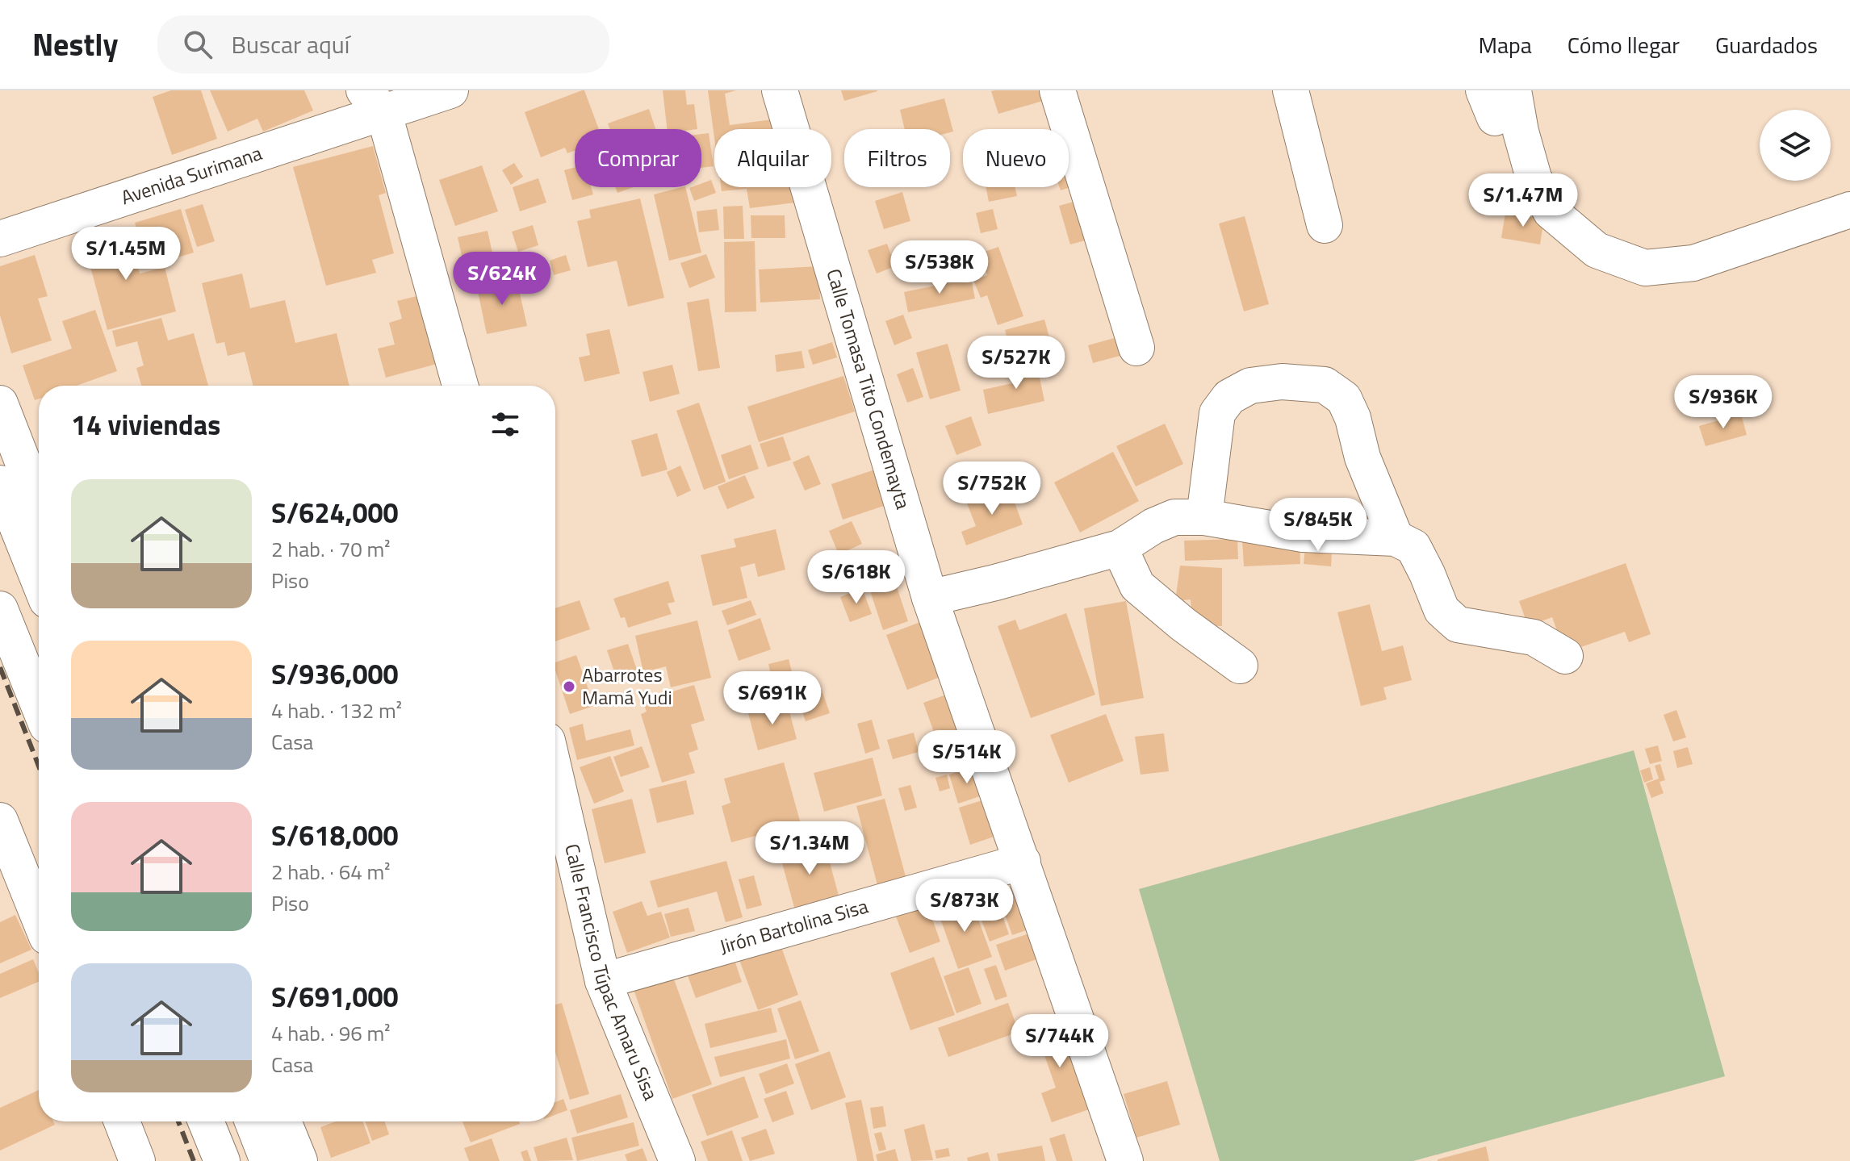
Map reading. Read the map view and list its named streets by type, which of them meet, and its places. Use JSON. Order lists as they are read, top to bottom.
{
  "streets": {
    "main road": [
      "Avenida Surimana",
      "Calle Tomasa Tito Condemayta",
      "Jirón Bartolina Sisa",
      "Calle Francisco Túpac Amaru Sisa"
    ]
  },
  "crossings": [
    ["Calle Tomasa Tito Condemayta", "Jirón Bartolina Sisa"],
    ["Jirón Bartolina Sisa", "Calle Francisco Túpac Amaru Sisa"]
  ],
  "places": ["Abarrotes Mamá Yudi"],
  "page": {
    "header": "Nestly",
    "search": "Buscar aquí",
    "nav": ["Mapa", "Cómo llegar", "Guardados"],
    "chip": [
      "Comprar",
      "Alquilar",
      "Filtros",
      "Nuevo"
    ],
    "price": [
      "S/1.47M",
      "S/1.45M",
      "S/538K",
      "S/624K",
      "S/527K",
      "S/936K",
      "S/752K",
      "S/845K",
      "S/618K",
      "S/691K",
      "S/514K",
      "S/1.34M",
      "S/873K",
      "S/744K"
    ],
    "heading": "14 viviendas",
    "list": [
      {
        "name": "S/624,000",
        "note": "2 hab. · 70 m² · Piso"
      },
      {
        "name": "S/936,000",
        "note": "4 hab. · 132 m² · Casa"
      },
      {
        "name": "S/618,000",
        "note": "2 hab. · 64 m² · Piso"
      },
      {
        "name": "S/691,000",
        "note": "4 hab. · 96 m² · Casa"
      }
    ]
  }
}
